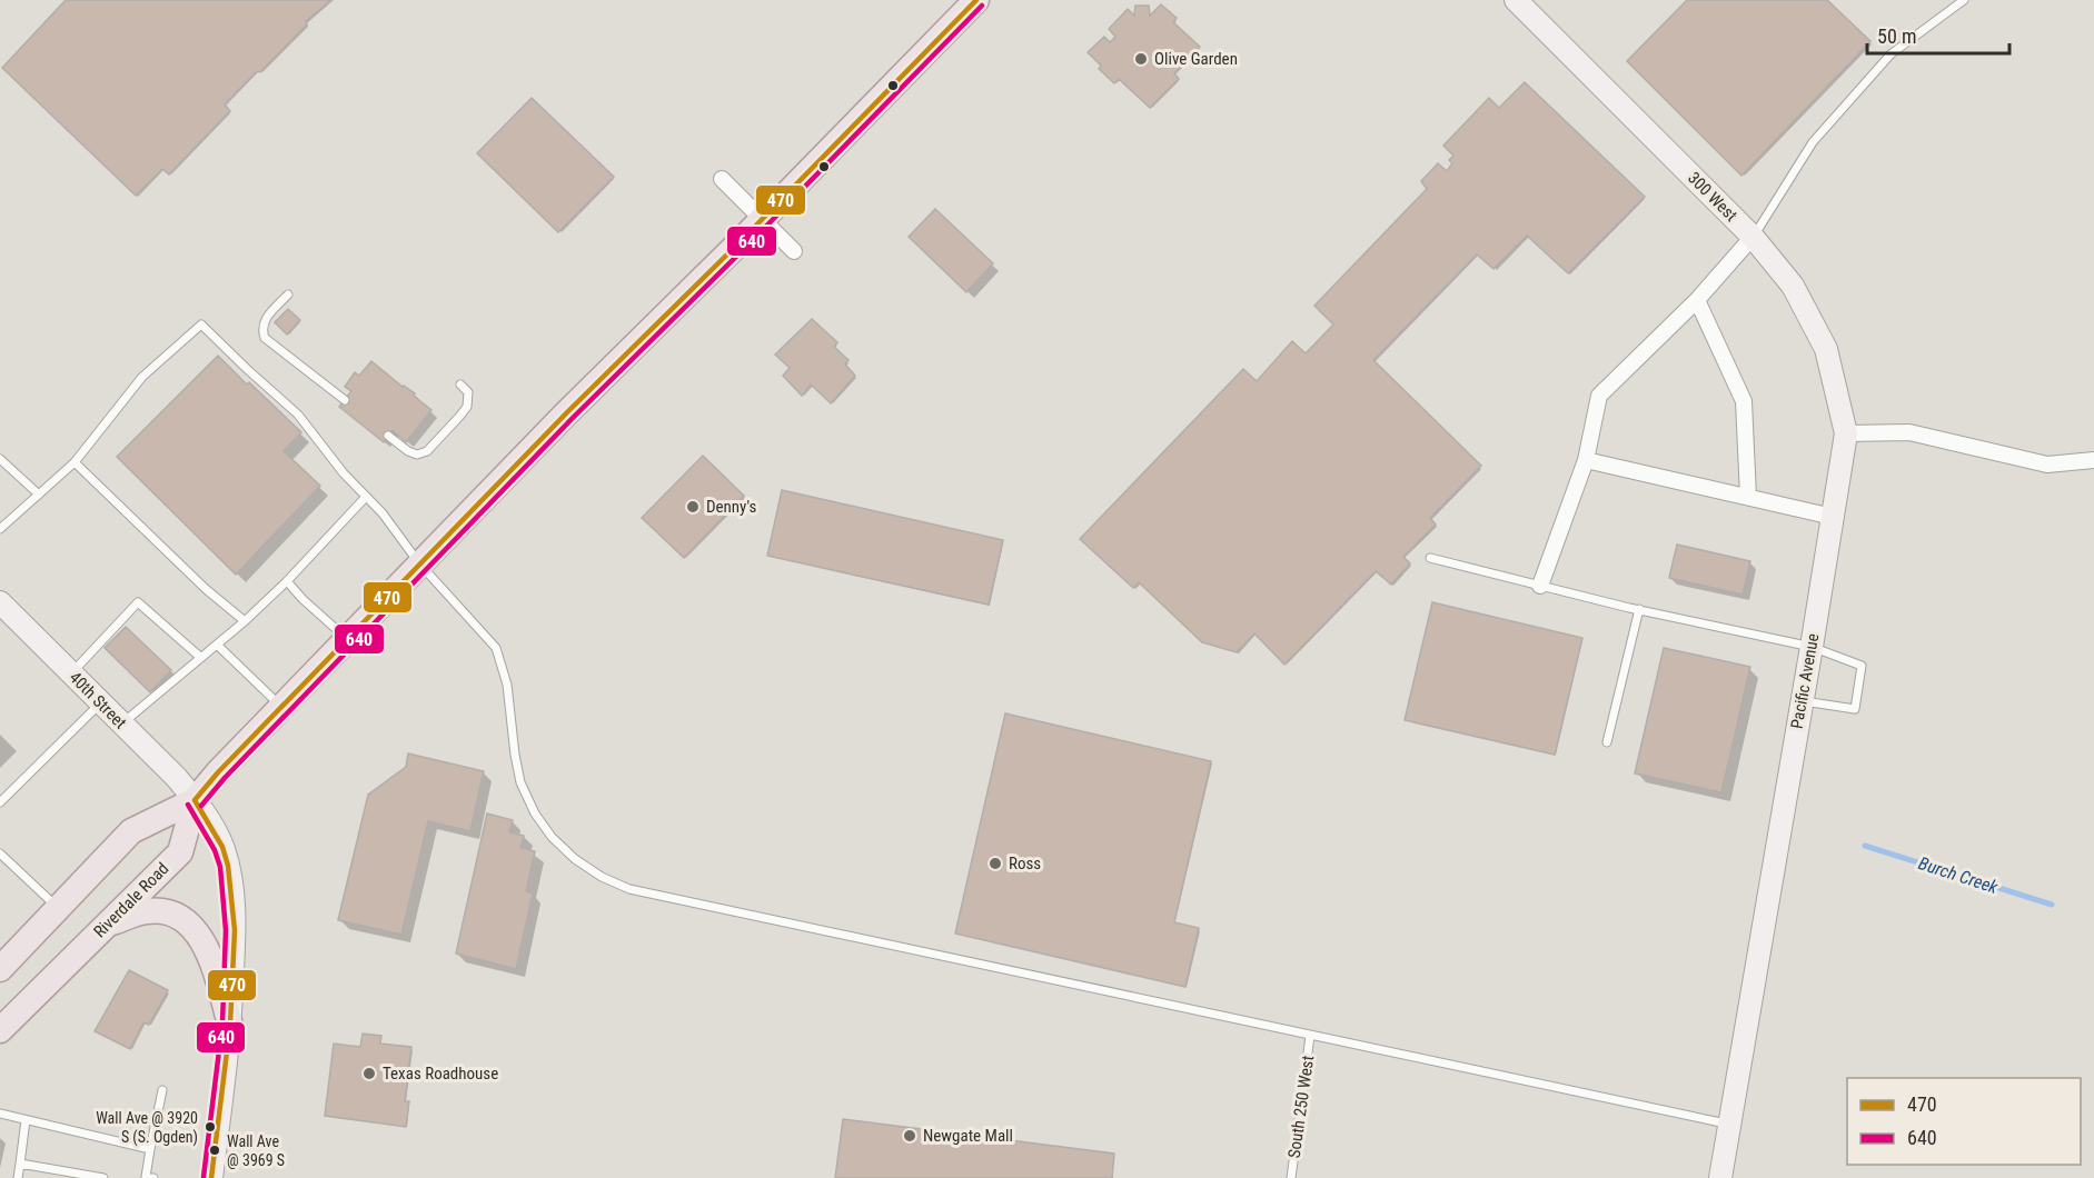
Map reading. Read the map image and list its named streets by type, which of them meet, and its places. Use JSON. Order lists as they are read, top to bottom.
{
  "streets": {
    "main road": ["Riverdale Road"],
    "street": ["300 West", "Pacific Avenue", "40th Street"],
    "lane": ["South 250 West"]
  },
  "crossings": [
    ["300 West", "Pacific Avenue"],
    ["40th Street", "Riverdale Road"]
  ],
  "water": ["Burch Creek"],
  "places": [
    "Olive Garden",
    "Denny's",
    "Ross",
    "Texas Roadhouse",
    "Wall Ave @ 3920 S (S. Ogden)",
    "Newgate Mall",
    "Wall Ave @ 3969 S"
  ],
  "lines": ["transit line 470", "transit line 640"],
  "legend": ["470", "640"],
  "scale_bar": "50 m"
}
